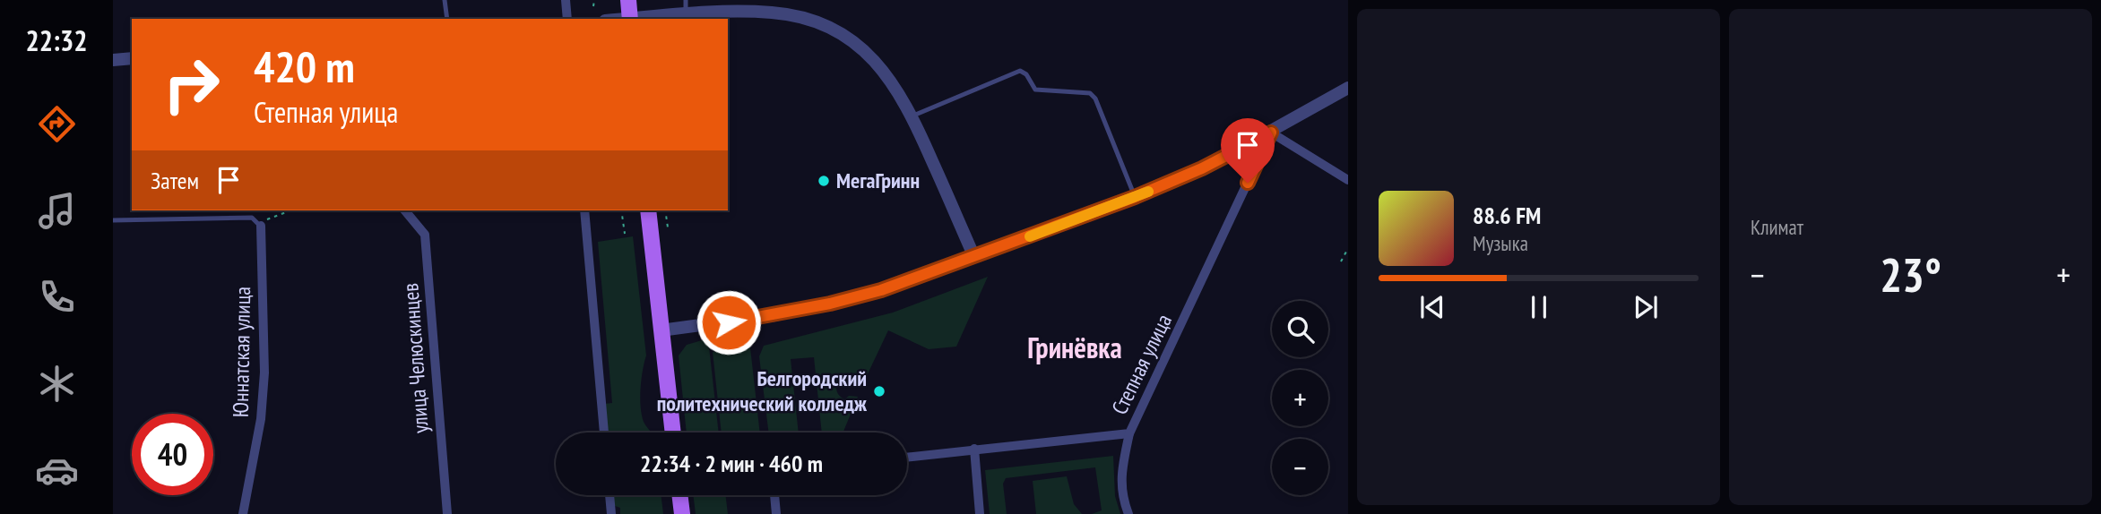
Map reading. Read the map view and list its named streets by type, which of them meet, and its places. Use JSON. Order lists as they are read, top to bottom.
{
  "streets": {
    "street": ["Юннатская улица", "улица Челюскинцев", "Степная улица"]
  },
  "districts": ["Гринёвка"],
  "places": ["МегаГринн", "Белгородский политехнический колледж"],
  "page": {
    "tabs": "22:32",
    "tile": "Климат",
    "turn": ["420 m", "Степная улица"],
    "then": "Затем",
    "song": ["88.6 FM", "Музыка"],
    "heat": ["−", "23°", "+"],
    "map_buttons": ["+", "−"],
    "limit": "40",
    "trip": "22:34 · 2 мин · 460 m"
  }
}
